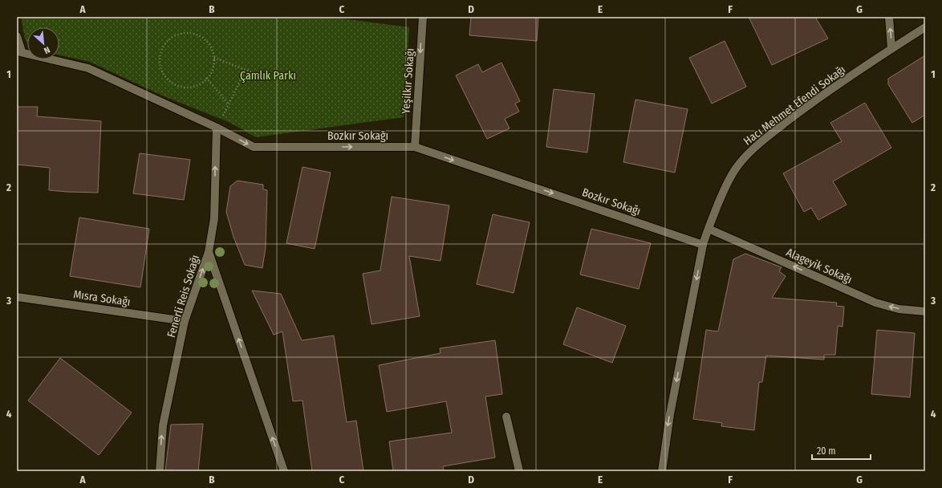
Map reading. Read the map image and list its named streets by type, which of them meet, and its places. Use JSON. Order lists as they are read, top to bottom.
{
  "streets": {
    "street": [
      "Yeşilkır Sokağı",
      "Hacı Mehmet Efendi Sokağı",
      "Bozkır Sokağı",
      "Alageyik Sokağı",
      "Fenerli Reis Sokağı",
      "Mısra Sokağı"
    ]
  },
  "crossings": [
    ["Yeşilkır Sokağı", "Bozkır Sokağı"],
    ["Hacı Mehmet Efendi Sokağı", "Bozkır Sokağı"],
    ["Hacı Mehmet Efendi Sokağı", "Alageyik Sokağı"],
    ["Bozkır Sokağı", "Fenerli Reis Sokağı"],
    ["Fenerli Reis Sokağı", "Mısra Sokağı"]
  ],
  "one_way": [
    "Yeşilkır Sokağı",
    "Hacı Mehmet Efendi Sokağı",
    "Bozkır Sokağı",
    "Alageyik Sokağı",
    "Fenerli Reis Sokağı"
  ],
  "parks": ["Çamlık Parkı"],
  "scale_bar": "20 m",
  "north": "bottom right",
  "grid": {
    "columns": [
      "A",
      "B",
      "C",
      "D",
      "E",
      "F",
      "G"
    ],
    "rows": [
      "1",
      "2",
      "3",
      "4"
    ]
  }
}
